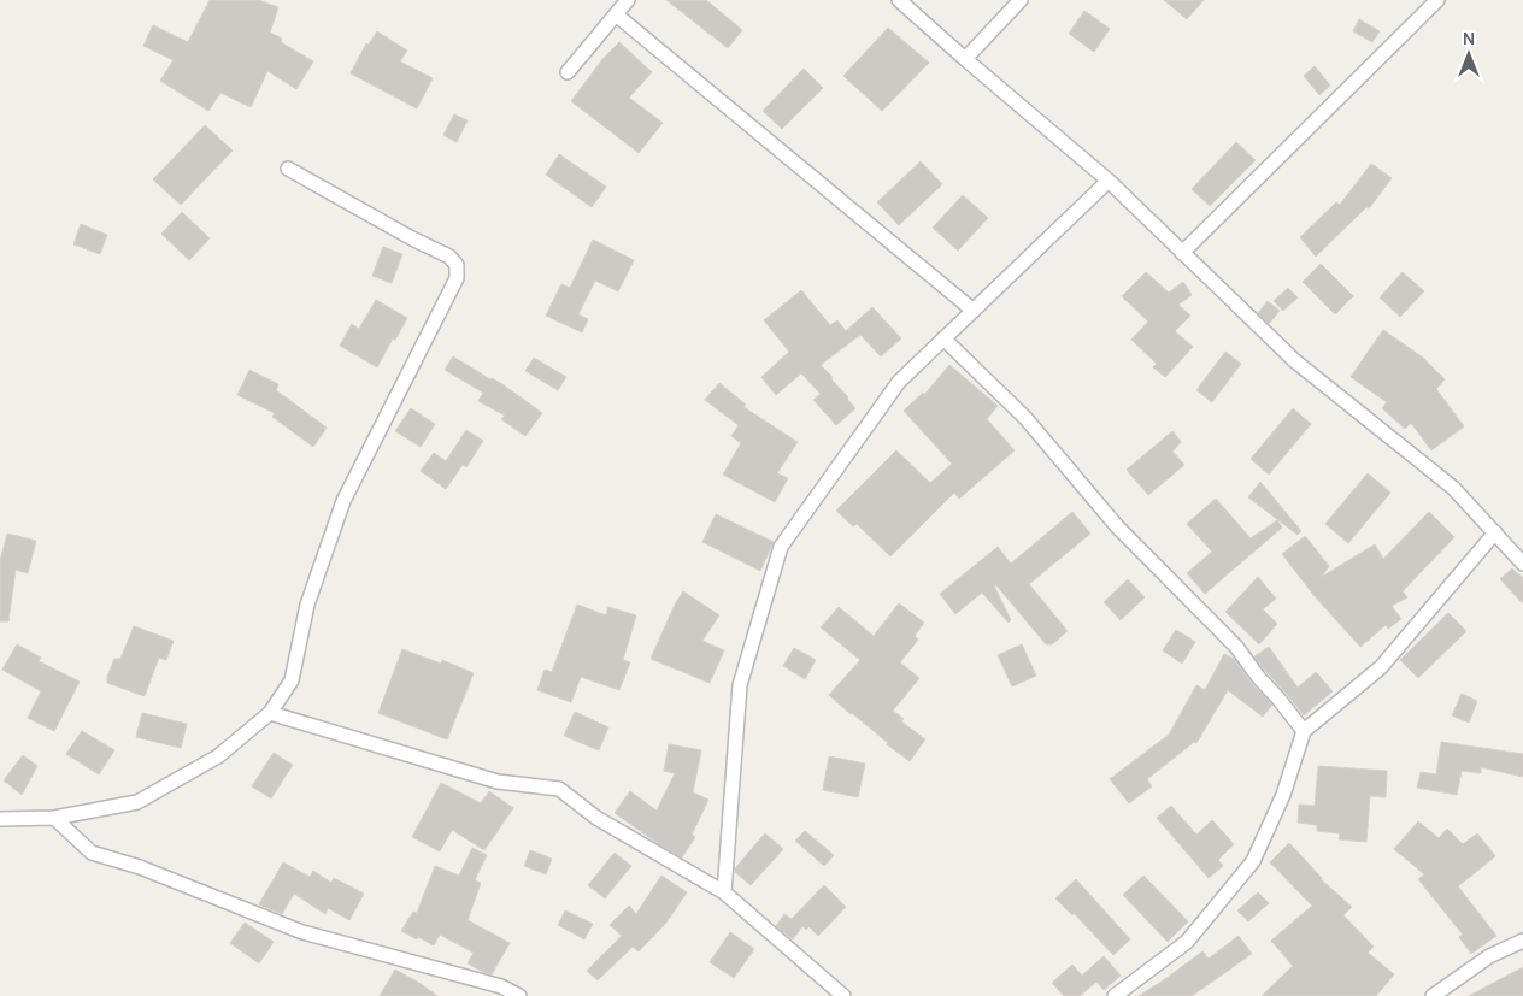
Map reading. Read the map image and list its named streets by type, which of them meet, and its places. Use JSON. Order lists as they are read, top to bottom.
{
  "north": "top"
}
